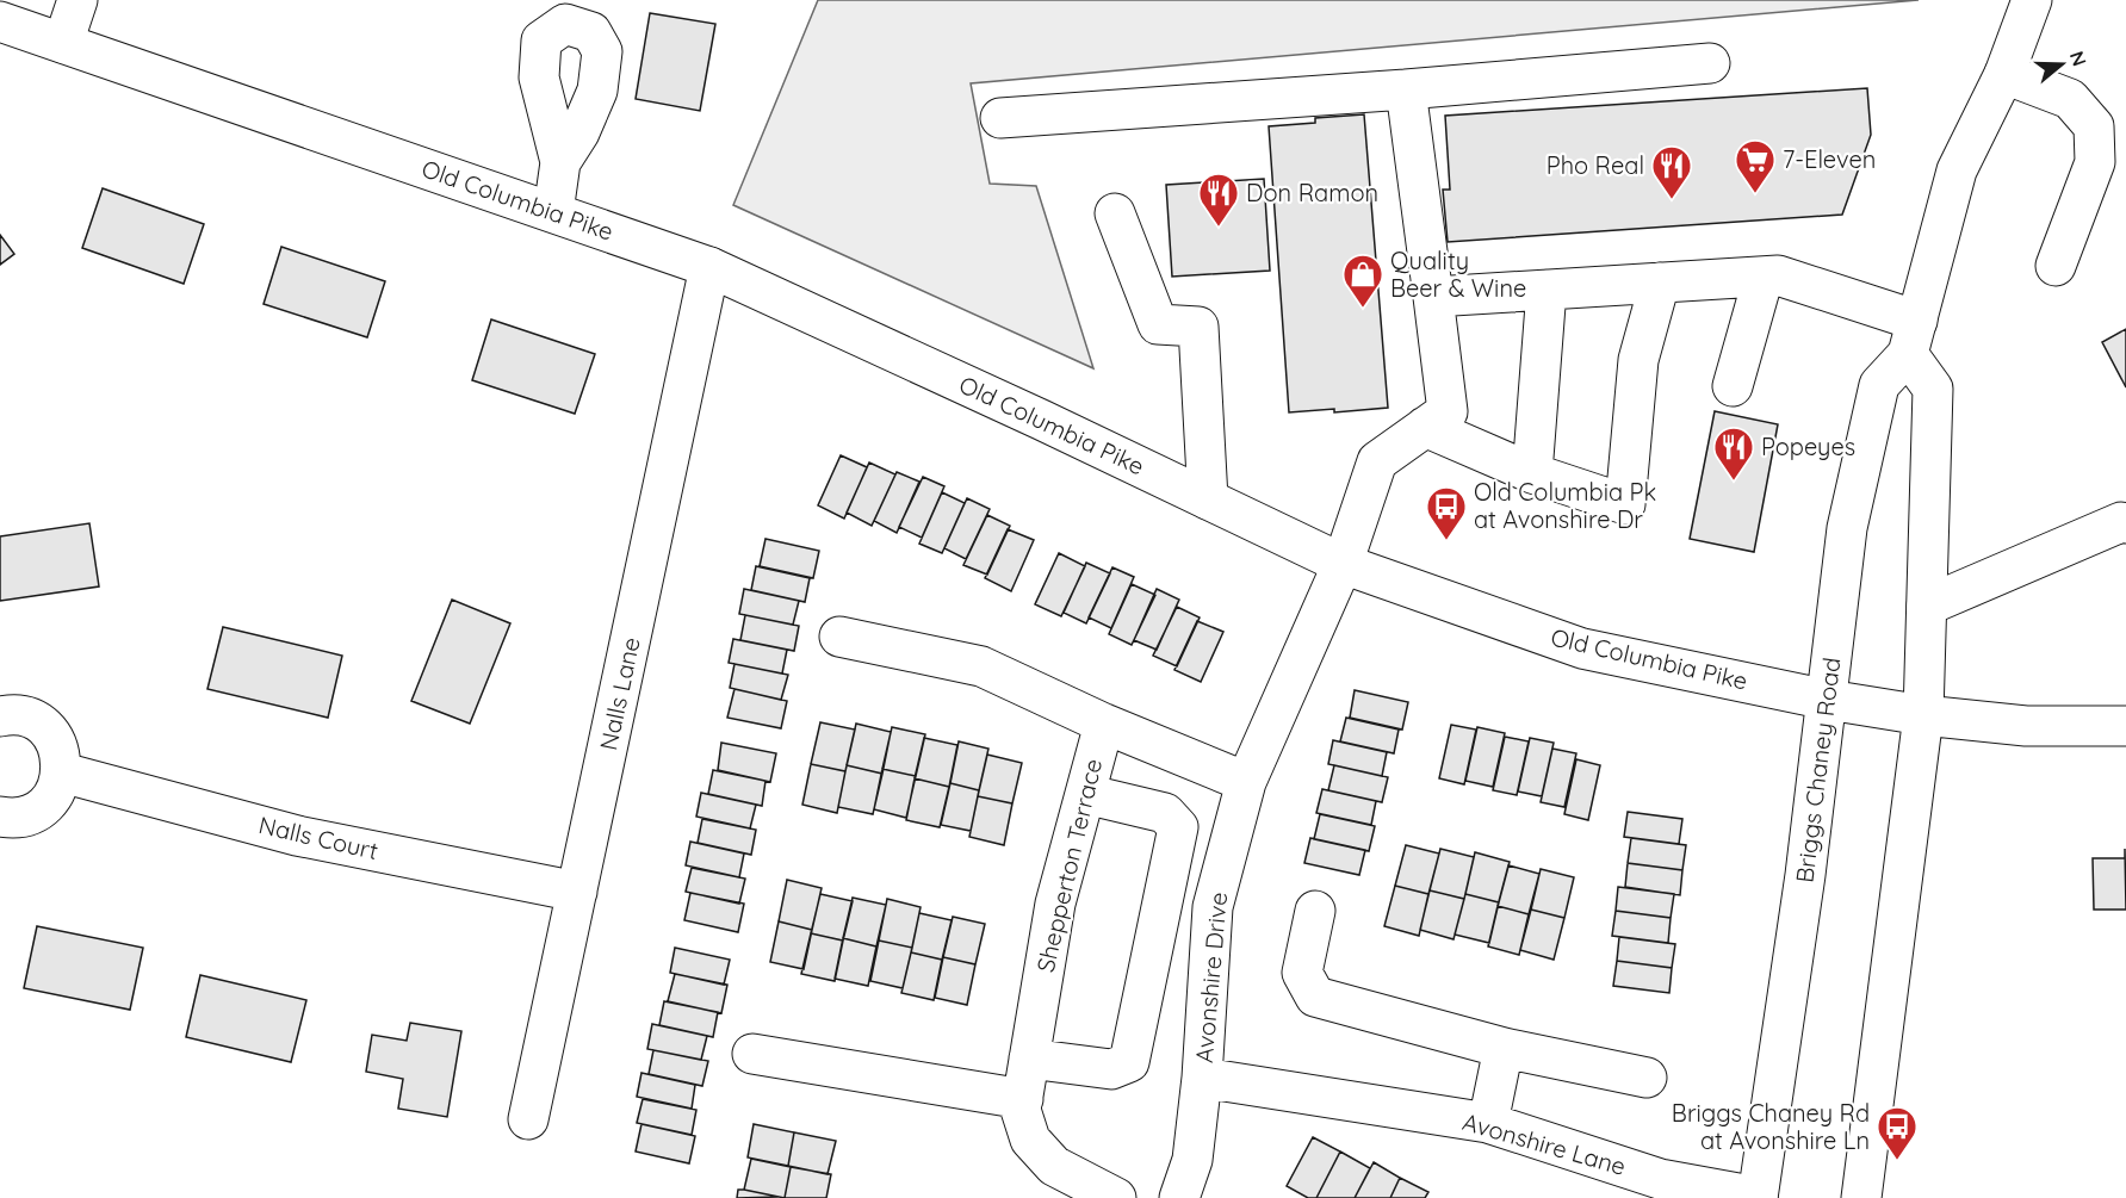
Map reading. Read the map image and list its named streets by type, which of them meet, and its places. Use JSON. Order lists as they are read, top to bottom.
{
  "streets": {
    "main road": [
      "Old Columbia Pike",
      "Nalls Lane",
      "Briggs Chaney Road",
      "Nalls Court",
      "Shepperton Terrace",
      "Avonshire Drive",
      "Avonshire Lane"
    ]
  },
  "crossings": [
    ["Old Columbia Pike", "Nalls Lane"],
    ["Old Columbia Pike", "Briggs Chaney Road"],
    ["Old Columbia Pike", "Avonshire Drive"],
    ["Nalls Lane", "Nalls Court"],
    ["Briggs Chaney Road", "Avonshire Lane"],
    ["Shepperton Terrace", "Avonshire Drive"],
    ["Avonshire Drive", "Avonshire Lane"]
  ],
  "places": {
    "supermarket": ["7-Eleven"],
    "restaurant": ["Pho Real", "Don Ramon", "Popeyes"],
    "shop": ["Quality Beer & Wine"],
    "bus stop": ["Old Columbia Pk at Avonshire Dr", "Briggs Chaney Rd at Avonshire Ln"]
  },
  "north": "right"
}
